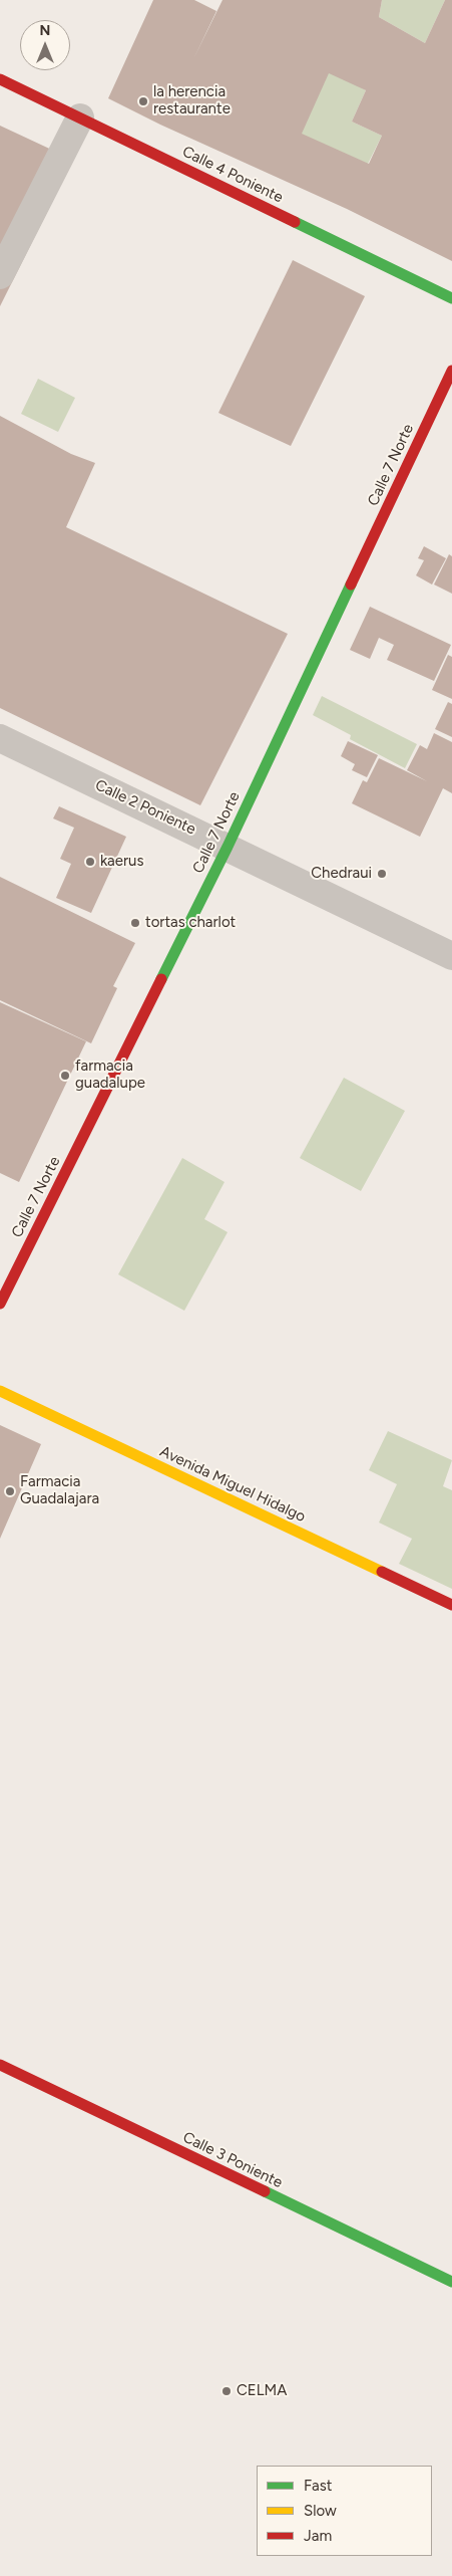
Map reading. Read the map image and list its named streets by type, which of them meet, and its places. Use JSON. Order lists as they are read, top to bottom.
{
  "streets": {
    "street": [
      "Calle 4 Poniente",
      "Calle 7 Norte",
      "Calle 2 Poniente",
      "Avenida Miguel Hidalgo",
      "Calle 3 Poniente"
    ]
  },
  "crossings": [
    ["Calle 7 Norte", "Calle 2 Poniente"]
  ],
  "places": [
    "la herencia restaurante",
    "kaerus",
    "Chedraui",
    "tortas charlot",
    "farmacia guadalupe",
    "Farmacia Guadalajara",
    "CELMA"
  ],
  "legend": ["Fast", "Slow", "Jam"],
  "north": "top"
}
